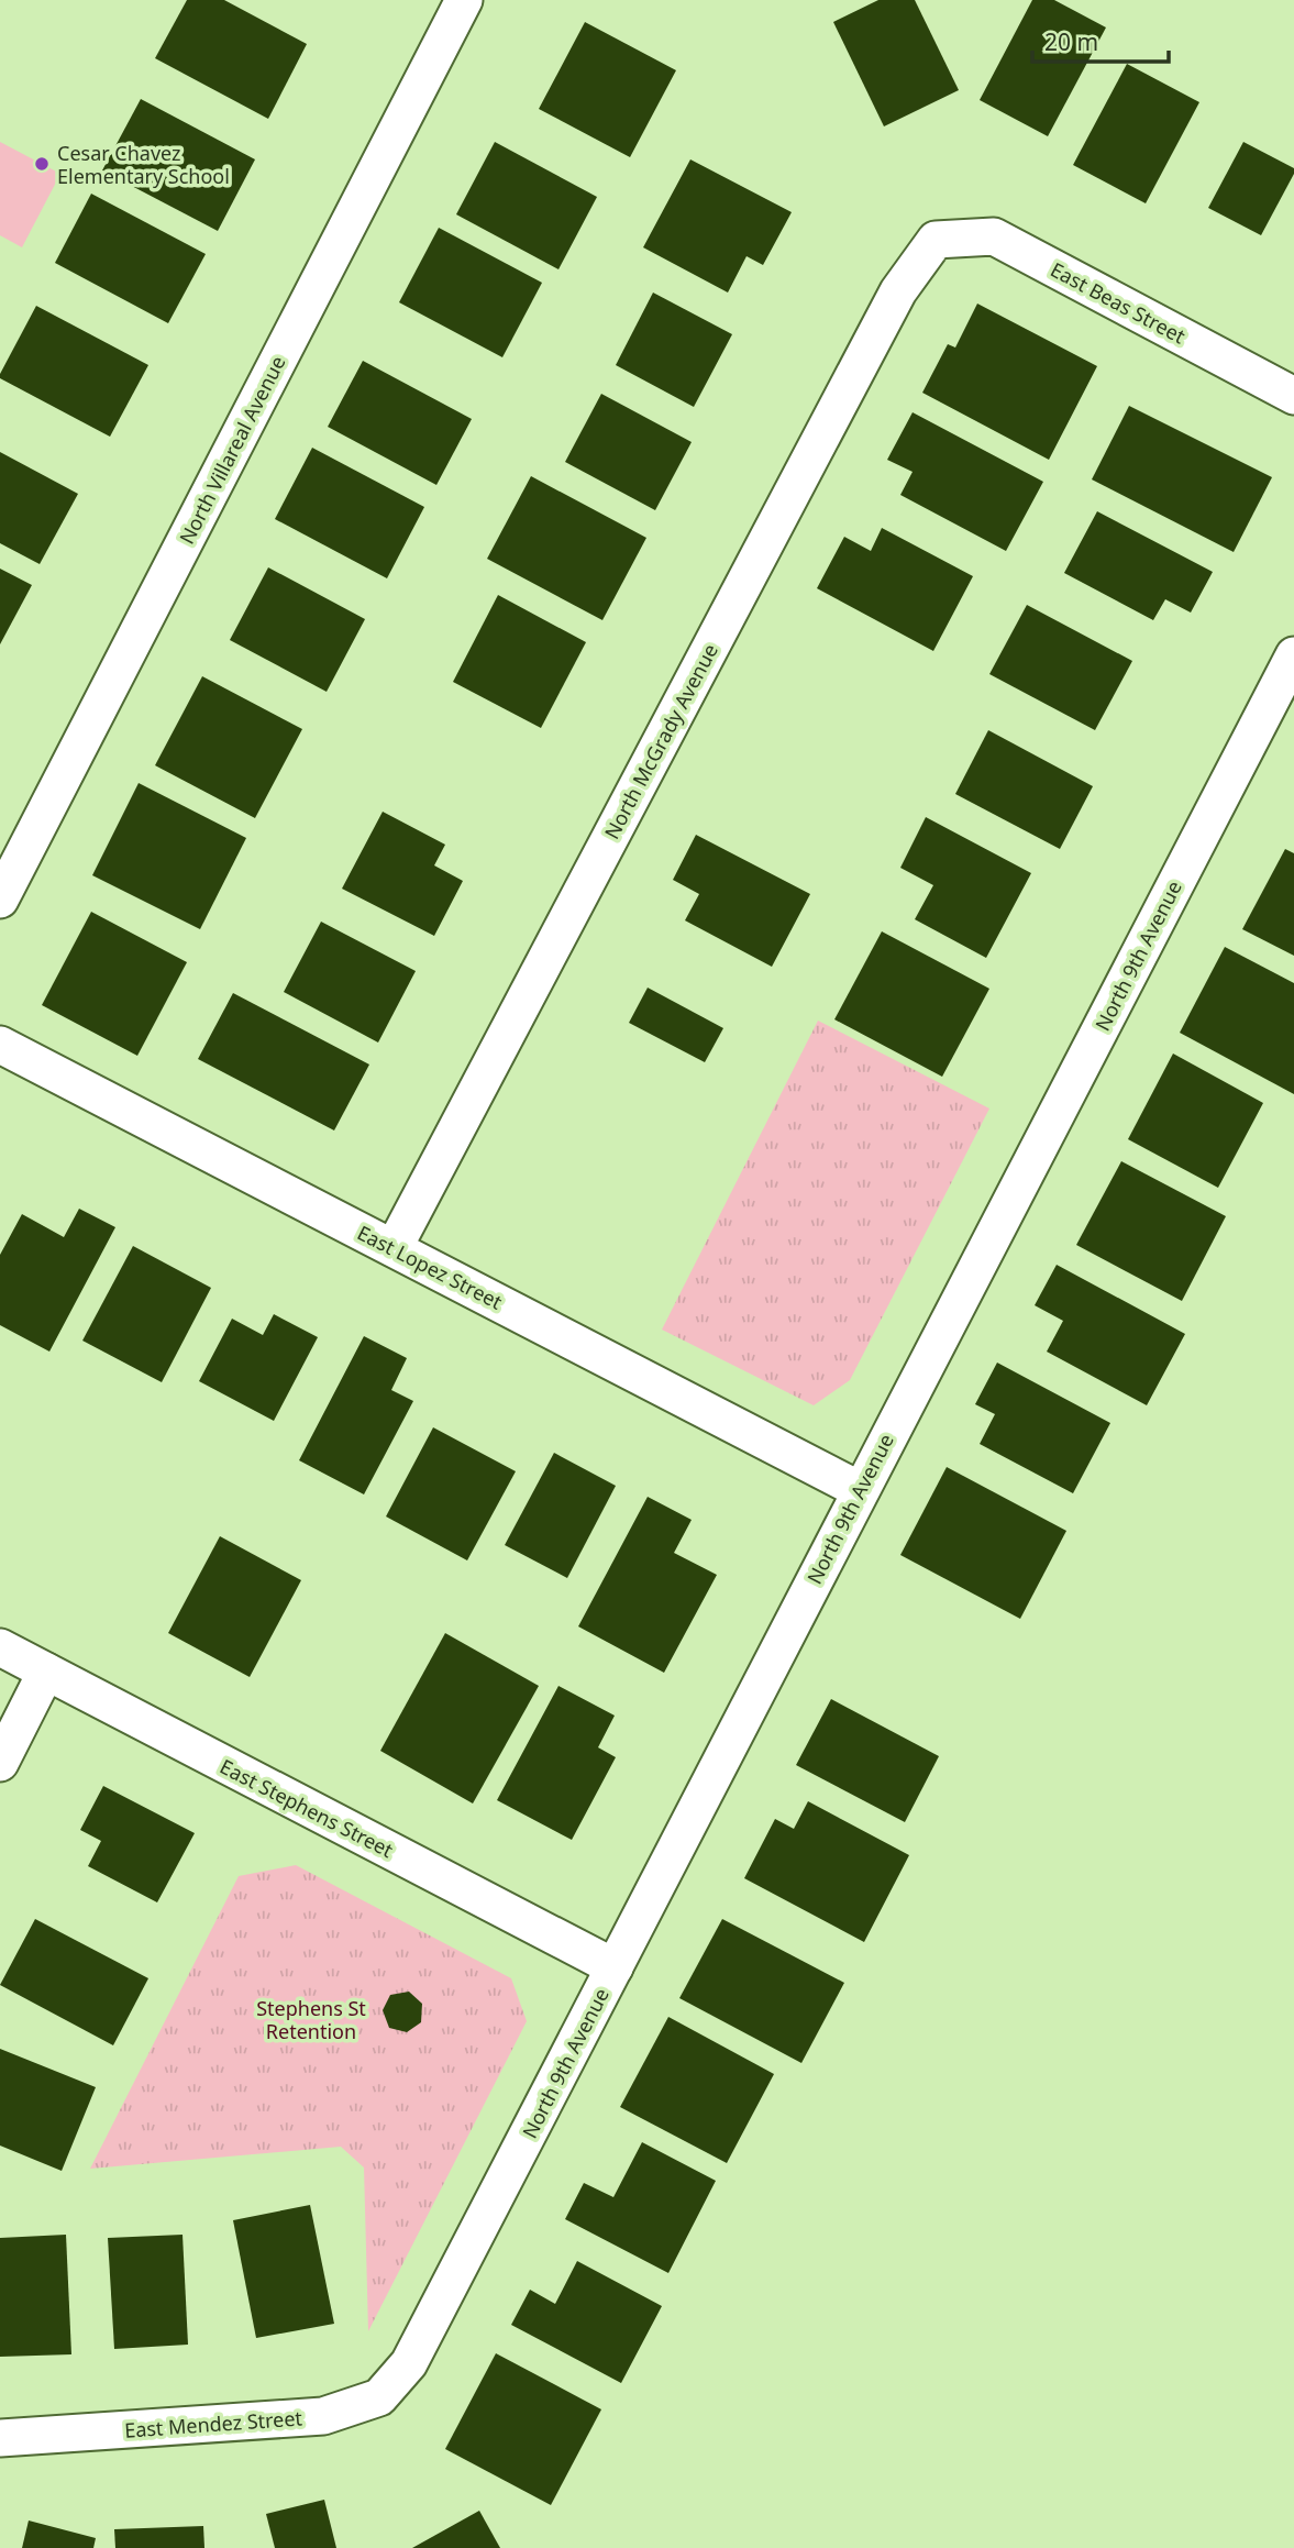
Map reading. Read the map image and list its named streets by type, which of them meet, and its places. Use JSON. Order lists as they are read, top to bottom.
{
  "streets": {
    "street": [
      "East Beas Street",
      "North Villareal Avenue",
      "North McGrady Avenue",
      "North 9th Avenue",
      "East Lopez Street",
      "East Stephens Street",
      "East Mendez Street"
    ]
  },
  "crossings": [
    ["East Beas Street", "North McGrady Avenue"],
    ["North McGrady Avenue", "East Lopez Street"],
    ["North 9th Avenue", "East Lopez Street"],
    ["North 9th Avenue", "East Stephens Street"],
    ["North 9th Avenue", "East Mendez Street"]
  ],
  "parks": ["Stephens St Retention"],
  "places": ["Cesar Chavez Elementary School"],
  "scale_bar": "20 m"
}
